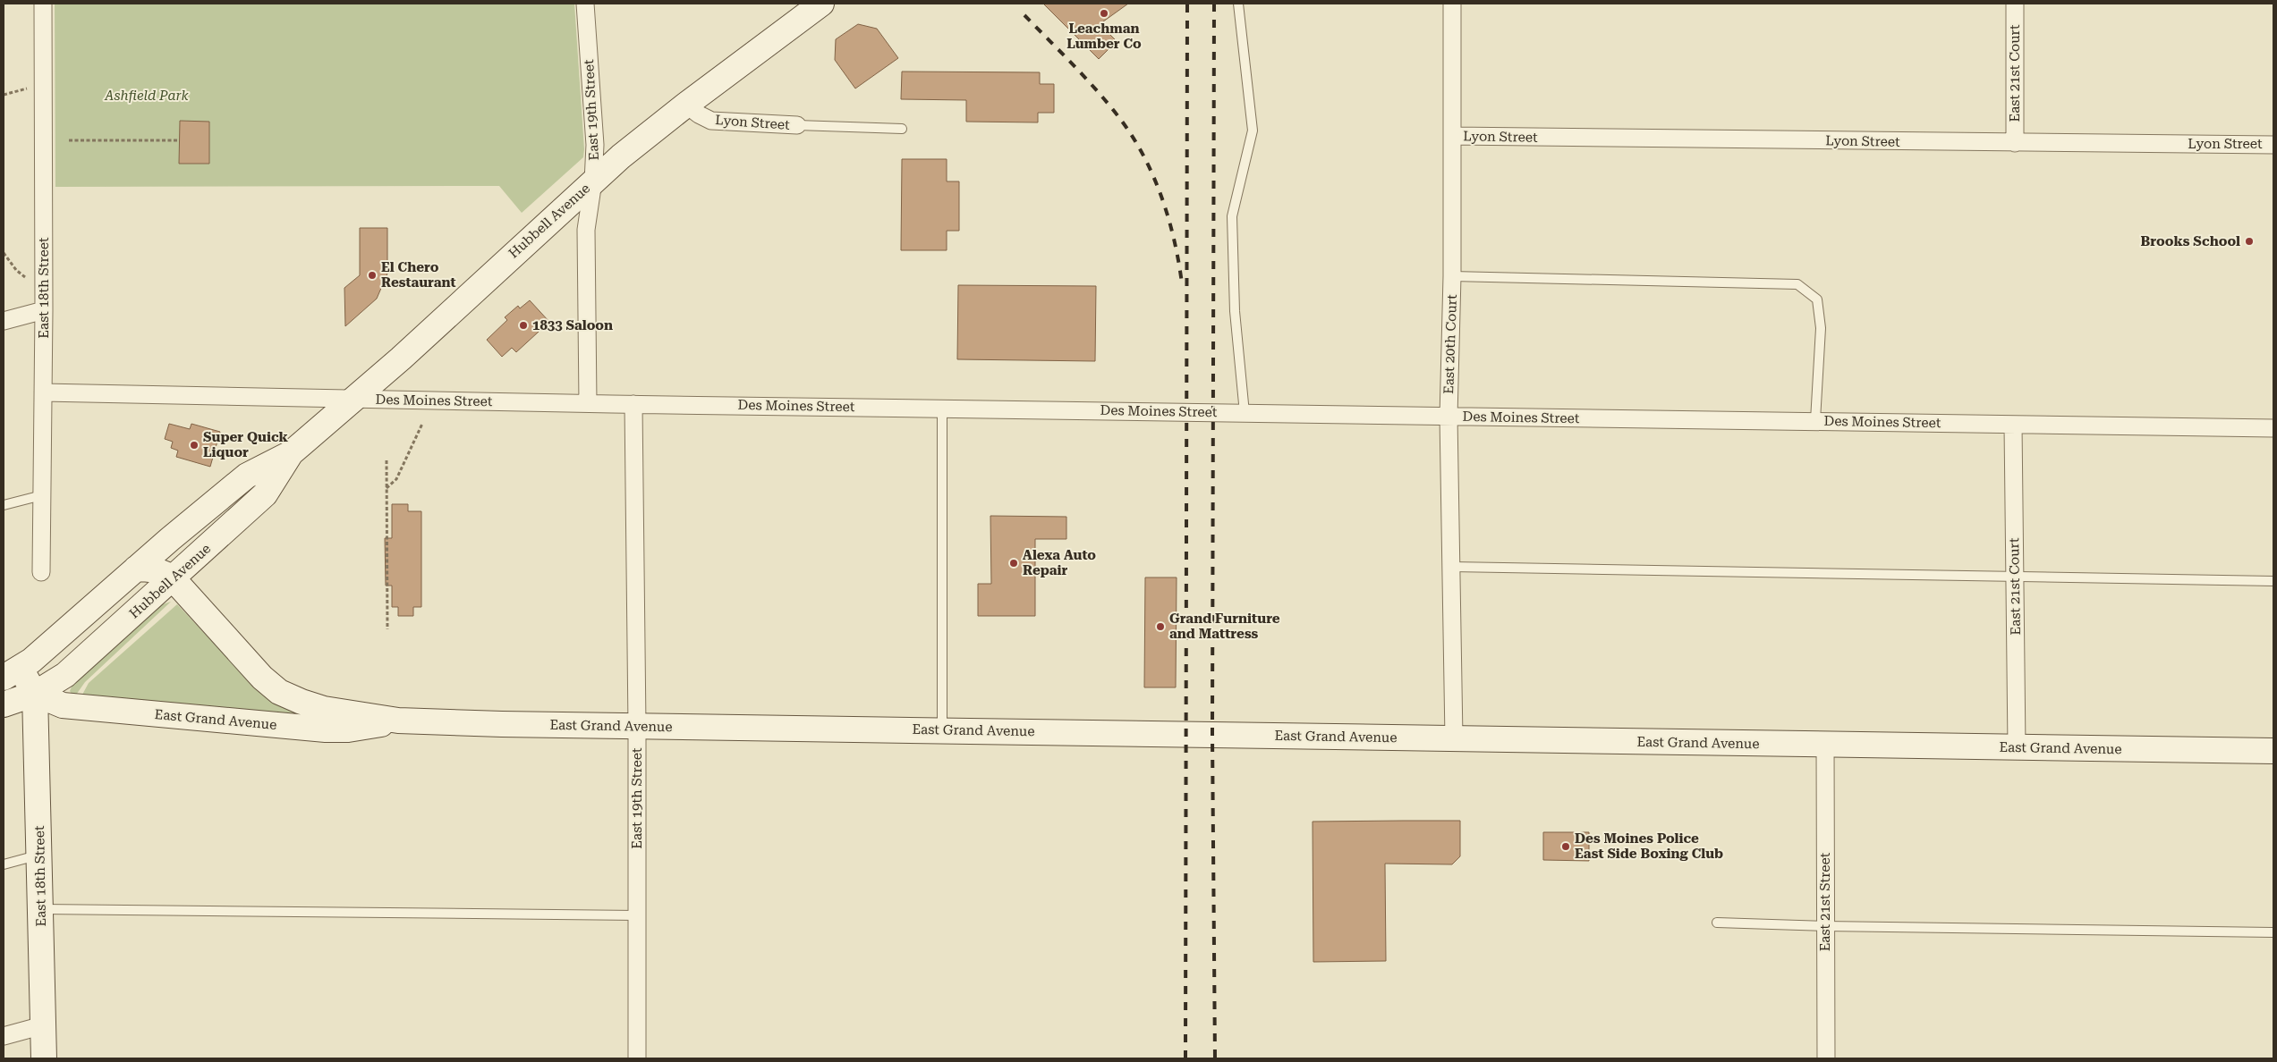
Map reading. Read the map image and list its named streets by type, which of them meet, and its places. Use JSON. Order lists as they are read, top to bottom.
{
  "streets": {
    "street": [
      "East 21st Court",
      "East 19th Street",
      "Lyon Street",
      "Hubbell Avenue",
      "East 18th Street",
      "East 20th Court",
      "Des Moines Street",
      "East Grand Avenue",
      "East 21st Street"
    ]
  },
  "crossings": [
    ["East 21st Court", "Lyon Street"],
    ["East 21st Court", "Des Moines Street"],
    ["East 21st Court", "East Grand Avenue"],
    ["East 19th Street", "Hubbell Avenue"],
    ["East 19th Street", "Des Moines Street"],
    ["East 19th Street", "East Grand Avenue"],
    ["Lyon Street", "Hubbell Avenue"],
    ["Lyon Street", "East 20th Court"],
    ["Hubbell Avenue", "East 18th Street"],
    ["Hubbell Avenue", "Des Moines Street"],
    ["Hubbell Avenue", "East Grand Avenue"],
    ["East 18th Street", "Des Moines Street"],
    ["East 18th Street", "East Grand Avenue"],
    ["East 20th Court", "Des Moines Street"],
    ["East 20th Court", "East Grand Avenue"],
    ["East Grand Avenue", "East 21st Street"]
  ],
  "parks": ["Ashfield Park"],
  "places": [
    "Leachman Lumber Co",
    "Brooks School",
    "El Chero Restaurant",
    "1833 Saloon",
    "Super Quick Liquor",
    "Alexa Auto Repair",
    "Grand Furniture and Mattress",
    "Des Moines Police East Side Boxing Club"
  ]
}
